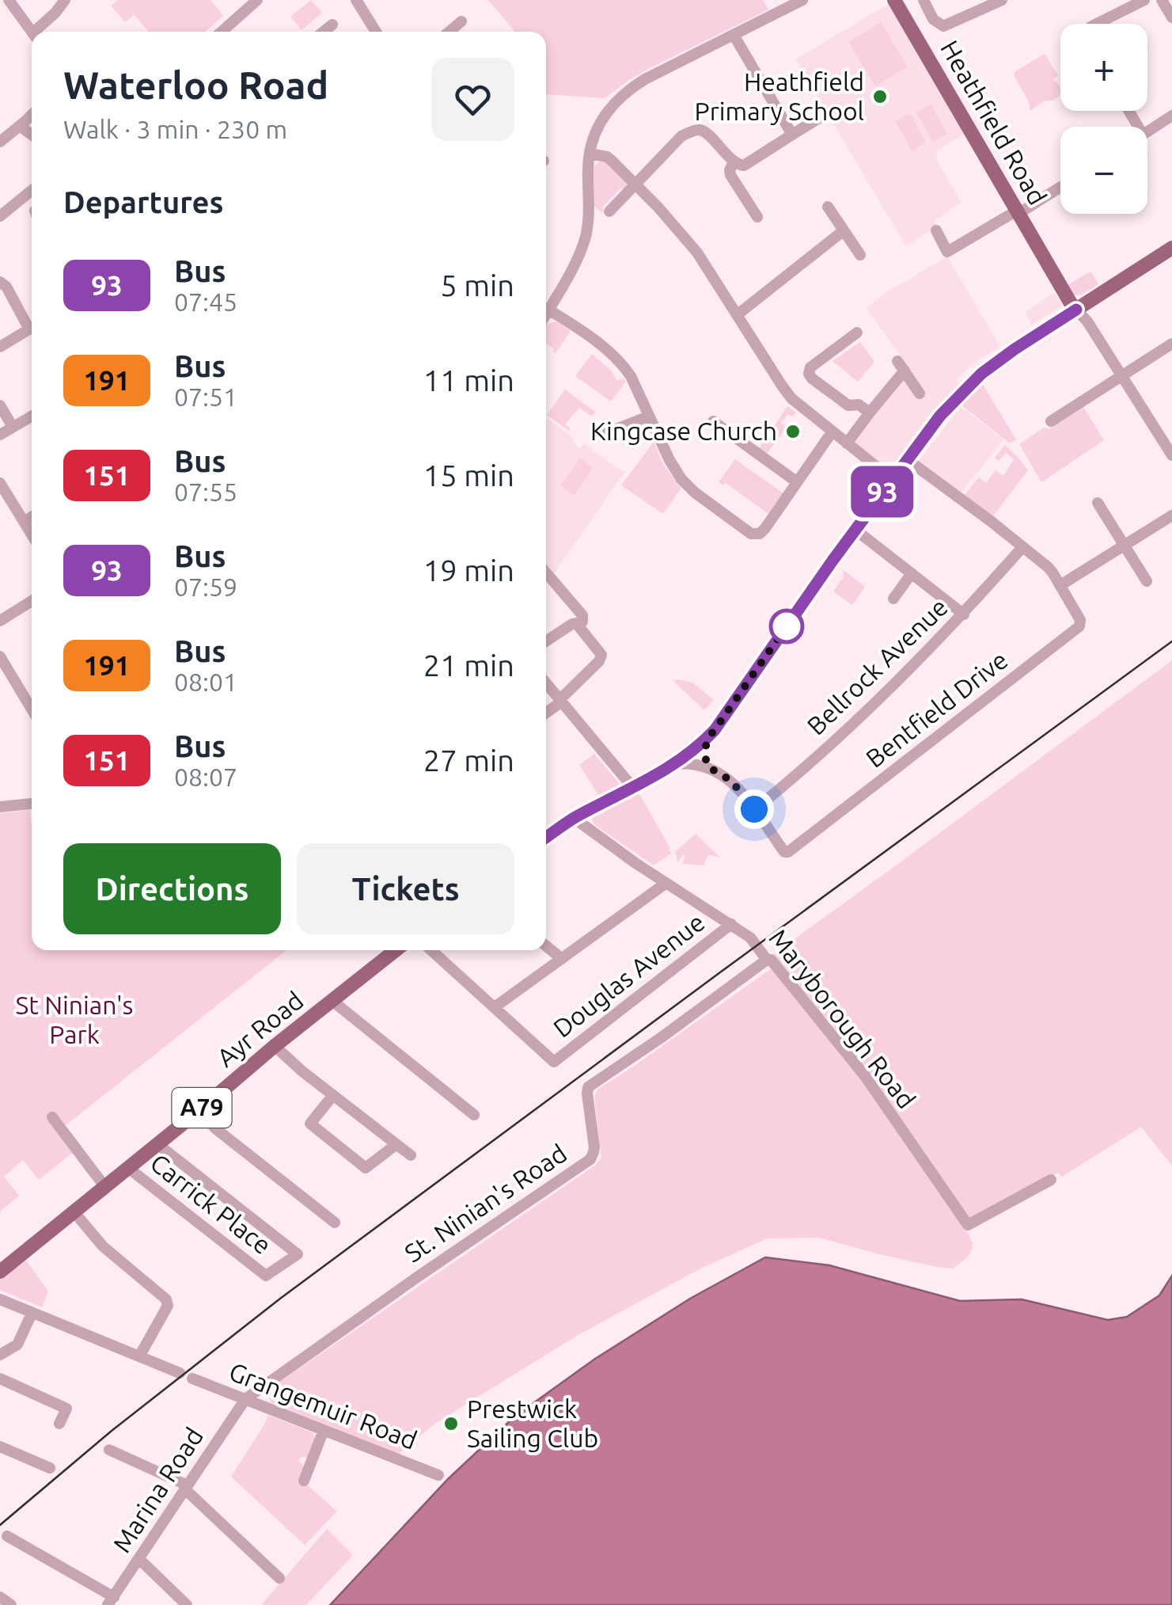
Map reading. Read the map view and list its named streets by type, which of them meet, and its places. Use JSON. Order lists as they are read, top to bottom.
{
  "streets": {
    "main road": ["Heathfield Road", "Ayr Road", "A79"],
    "street": [
      "Bellrock Avenue",
      "Bentfield Drive",
      "Douglas Avenue",
      "Maryborough Road",
      "St. Ninian's Road",
      "Carrick Place",
      "Grangemuir Road",
      "Marina Road"
    ]
  },
  "crossings": [
    ["Bellrock Avenue", "Bentfield Drive"],
    ["Douglas Avenue", "Maryborough Road"],
    ["Maryborough Road", "St. Ninian's Road"],
    ["Ayr Road", "Carrick Place"],
    ["St. Ninian's Road", "Grangemuir Road"],
    ["St. Ninian's Road", "Marina Road"],
    ["Grangemuir Road", "Marina Road"]
  ],
  "parks": ["St Ninian's Park"],
  "places": ["Heathfield Primary School", "Kingcase Church", "Prestwick Sailing Club"],
  "lines": ["bus line 93"],
  "page": {
    "on_map": "93",
    "map_buttons": ["+", "−"],
    "heading": [
      ["Waterloo Road", "Walk · 3 min · 230 m"],
      "Departures"
    ],
    "list": [
      {
        "mark": "93",
        "name": "Bus",
        "note": "07:45",
        "value": "5 min"
      },
      {
        "mark": "191",
        "name": "Bus",
        "note": "07:51",
        "value": "11 min"
      },
      {
        "mark": "151",
        "name": "Bus",
        "note": "07:55",
        "value": "15 min"
      },
      {
        "mark": "93",
        "name": "Bus",
        "note": "07:59",
        "value": "19 min"
      },
      {
        "mark": "191",
        "name": "Bus",
        "note": "08:01",
        "value": "21 min"
      },
      {
        "mark": "151",
        "name": "Bus",
        "note": "08:07",
        "value": "27 min"
      }
    ],
    "buttons": ["Directions", "Tickets"]
  }
}
